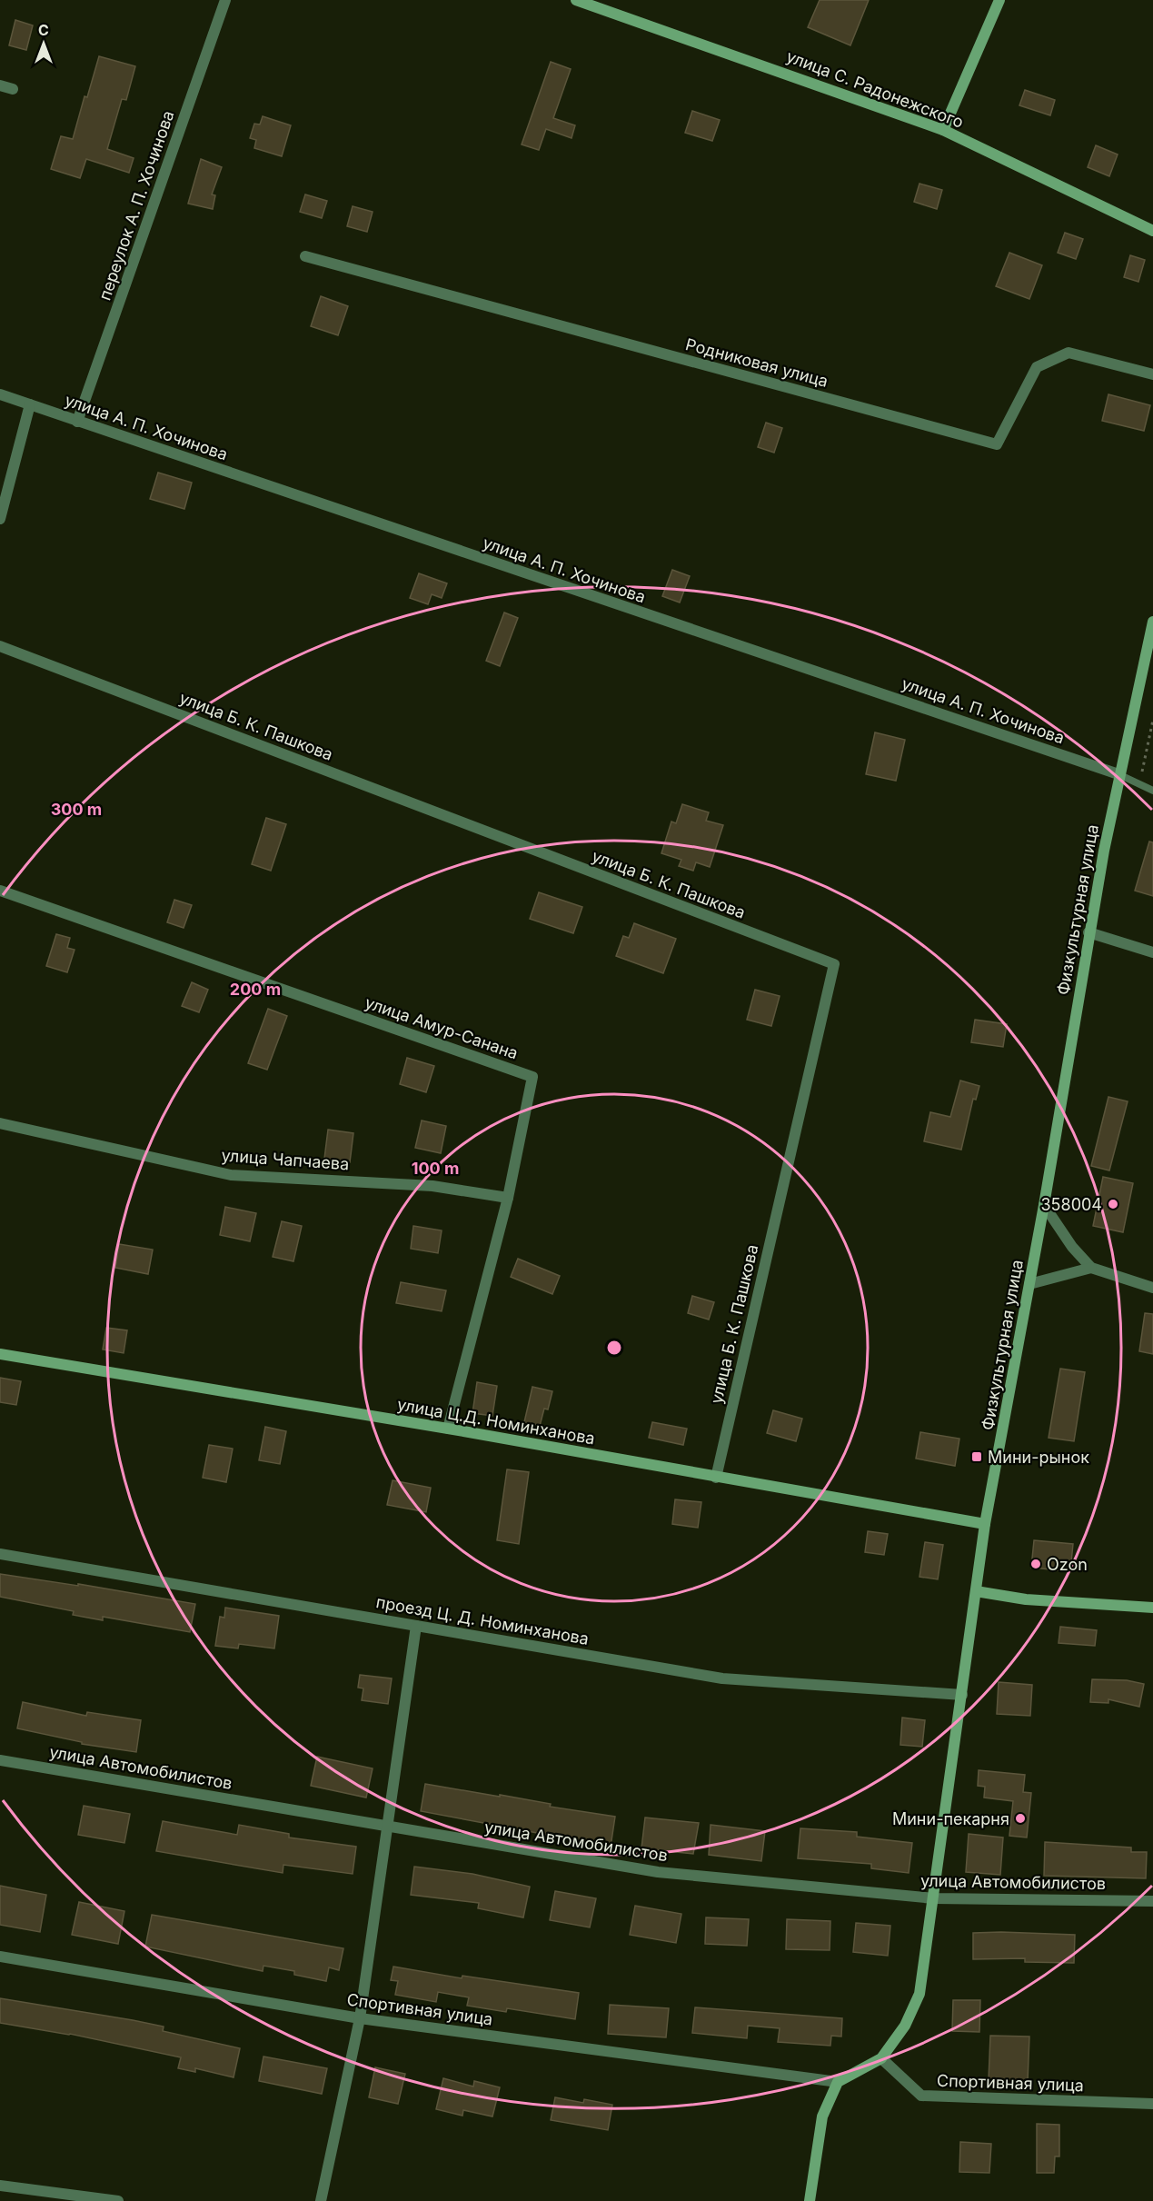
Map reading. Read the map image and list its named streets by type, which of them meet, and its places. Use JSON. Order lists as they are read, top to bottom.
{
  "streets": {
    "street": [
      "улица С. Радонежского",
      "переулок А. П. Хочинова",
      "Родниковая улица",
      "улица А. П. Хочинова",
      "улица Б. К. Пашкова",
      "Физкультурная улица",
      "улица Амур-Санана",
      "улица Чапчаева",
      "улица Ц.Д. Номинханова",
      "проезд Ц. Д. Номинханова",
      "улица Автомобилистов",
      "Спортивная улица"
    ]
  },
  "crossings": [
    ["переулок А. П. Хочинова", "улица А. П. Хочинова"],
    ["улица А. П. Хочинова", "Физкультурная улица"],
    ["улица Б. К. Пашкова", "улица Ц.Д. Номинханова"],
    ["Физкультурная улица", "улица Ц.Д. Номинханова"],
    ["Физкультурная улица", "проезд Ц. Д. Номинханова"],
    ["Физкультурная улица", "улица Автомобилистов"],
    ["Физкультурная улица", "Спортивная улица"],
    ["улица Амур-Санана", "улица Чапчаева"],
    ["улица Амур-Санана", "улица Ц.Д. Номинханова"]
  ],
  "places": {
    "other": ["358004", "Ozon", "Мини-пекарня"],
    "transit": ["Мини-рынок"]
  },
  "north": "top",
  "rings": ["300 m", "200 m", "100 m"]
}
